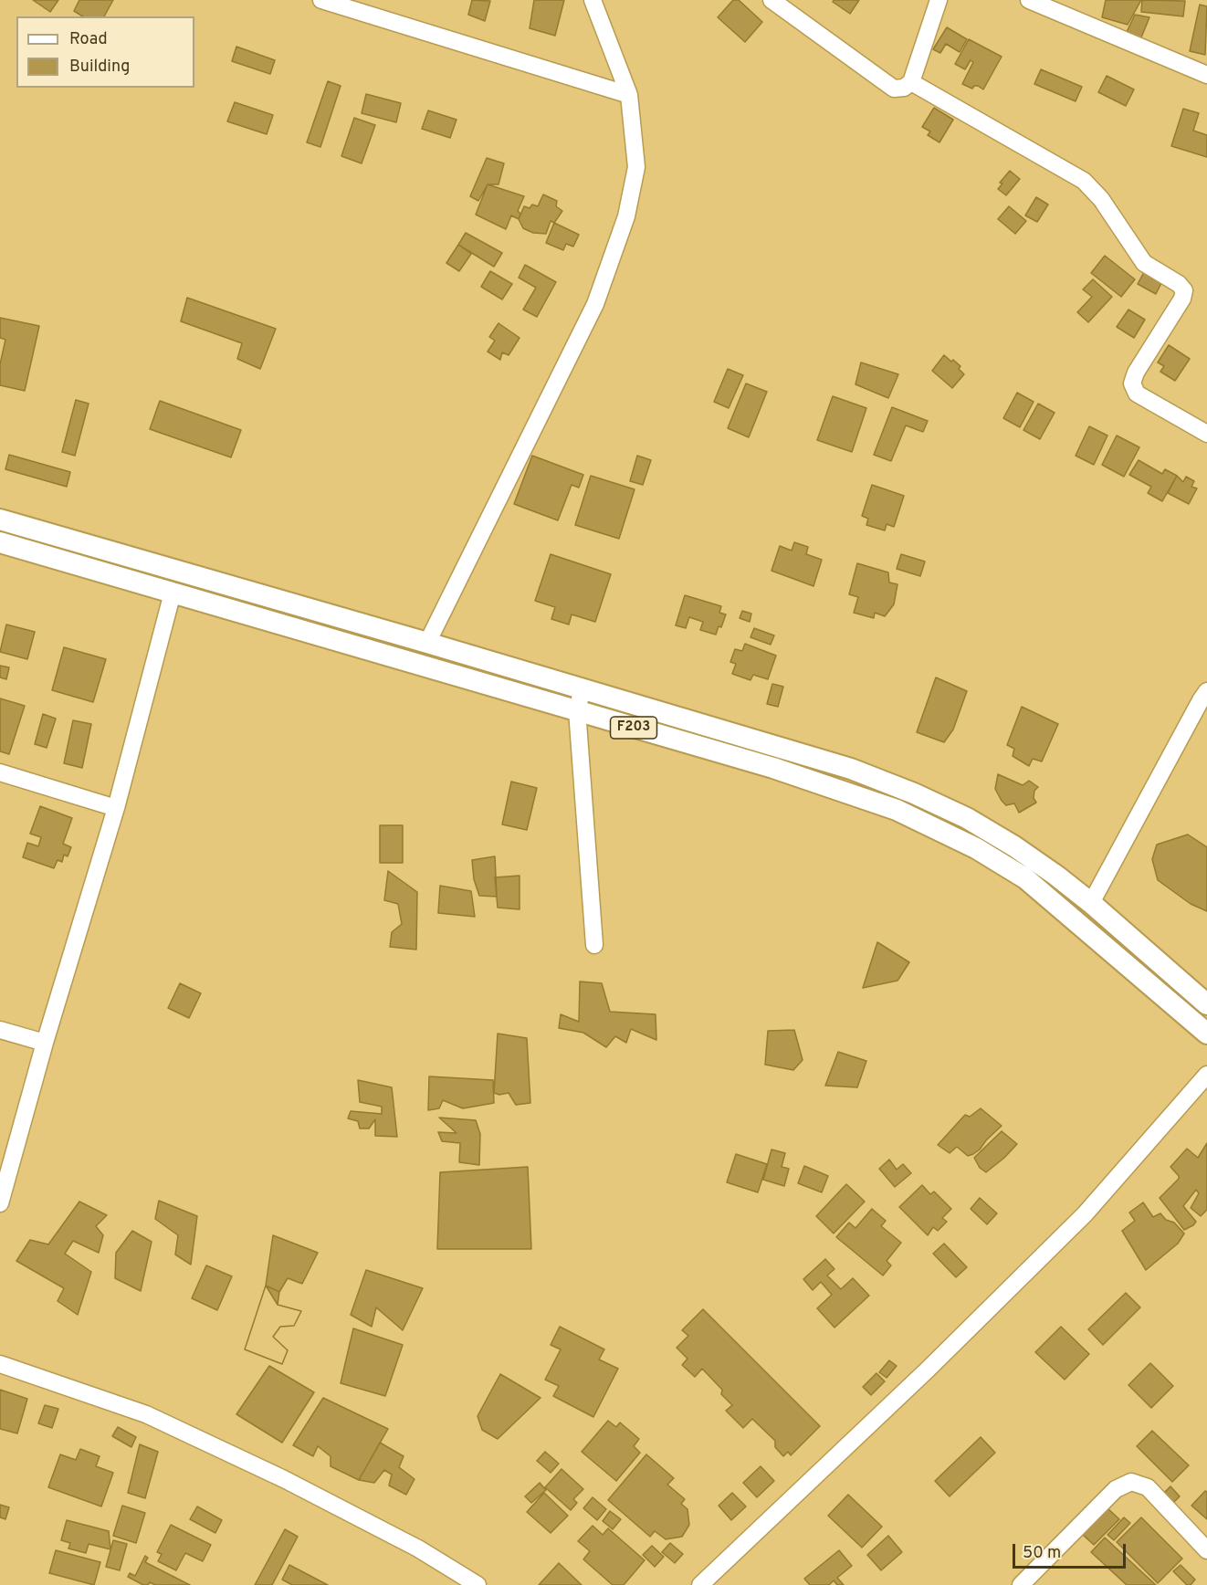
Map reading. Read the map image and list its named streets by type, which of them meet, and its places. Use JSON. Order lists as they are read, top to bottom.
{
  "streets": {
    "main road": ["F203"]
  },
  "legend": ["Road", "Building"],
  "scale_bar": "50 m"
}
